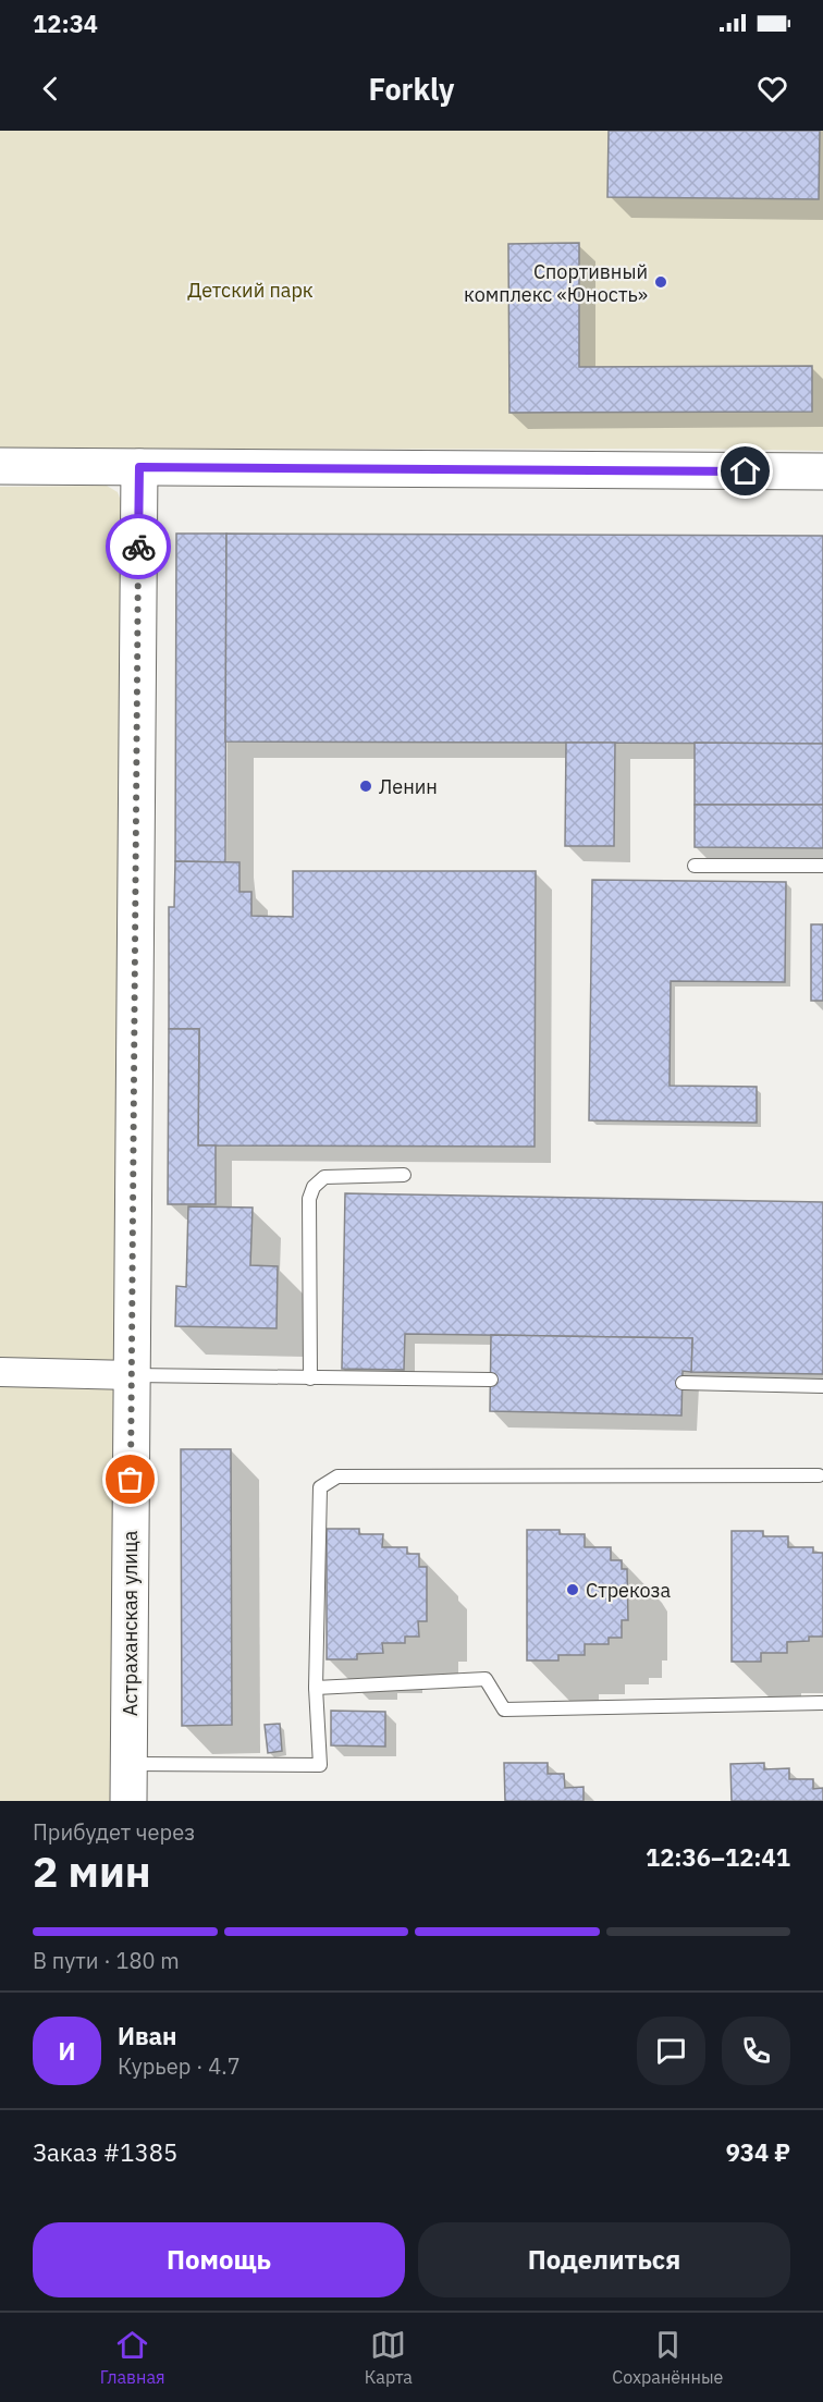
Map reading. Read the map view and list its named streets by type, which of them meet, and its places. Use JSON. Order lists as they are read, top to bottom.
{
  "streets": {
    "main road": ["Астраханская улица"]
  },
  "parks": ["Детский парк"],
  "places": ["Спортивный комплекс «Юность»", "Ленин", "Стрекоза"],
  "page": {
    "status": "12:34",
    "header": "Forkly",
    "heading": ["2 мин", "Прибудет через", "12:36–12:41"],
    "panel": [
      "Иван",
      "Курьер · 4.7",
      "Заказ #1385",
      "934 ₽"
    ],
    "bar": "В пути · 180 m",
    "round": "И",
    "buttons": ["Помощь", "Поделиться"],
    "tabs": ["Главная", "Карта", "Сохранённые"]
  }
}
